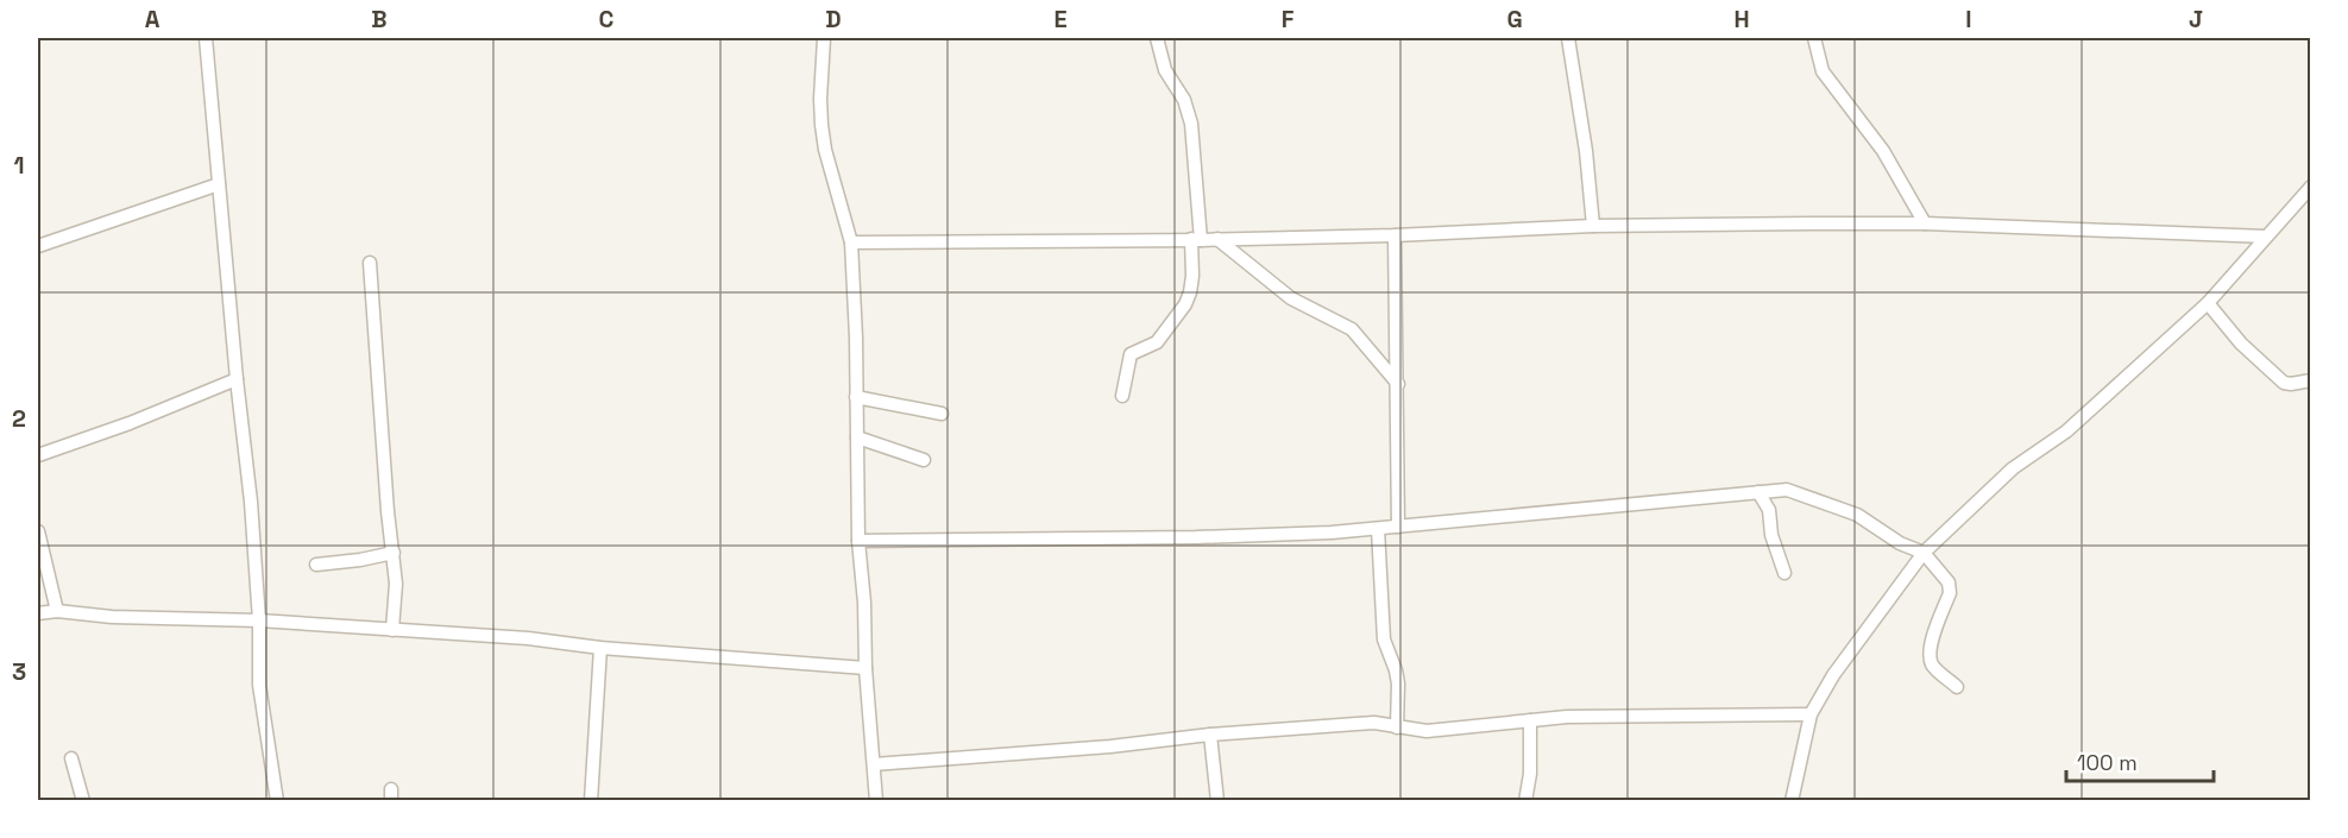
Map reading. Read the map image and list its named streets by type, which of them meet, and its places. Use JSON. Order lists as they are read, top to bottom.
{
  "scale_bar": "100 m",
  "grid": {
    "columns": [
      "A",
      "B",
      "C",
      "D",
      "E",
      "F",
      "G",
      "H",
      "I",
      "J"
    ],
    "rows": ["1", "2", "3"]
  }
}
